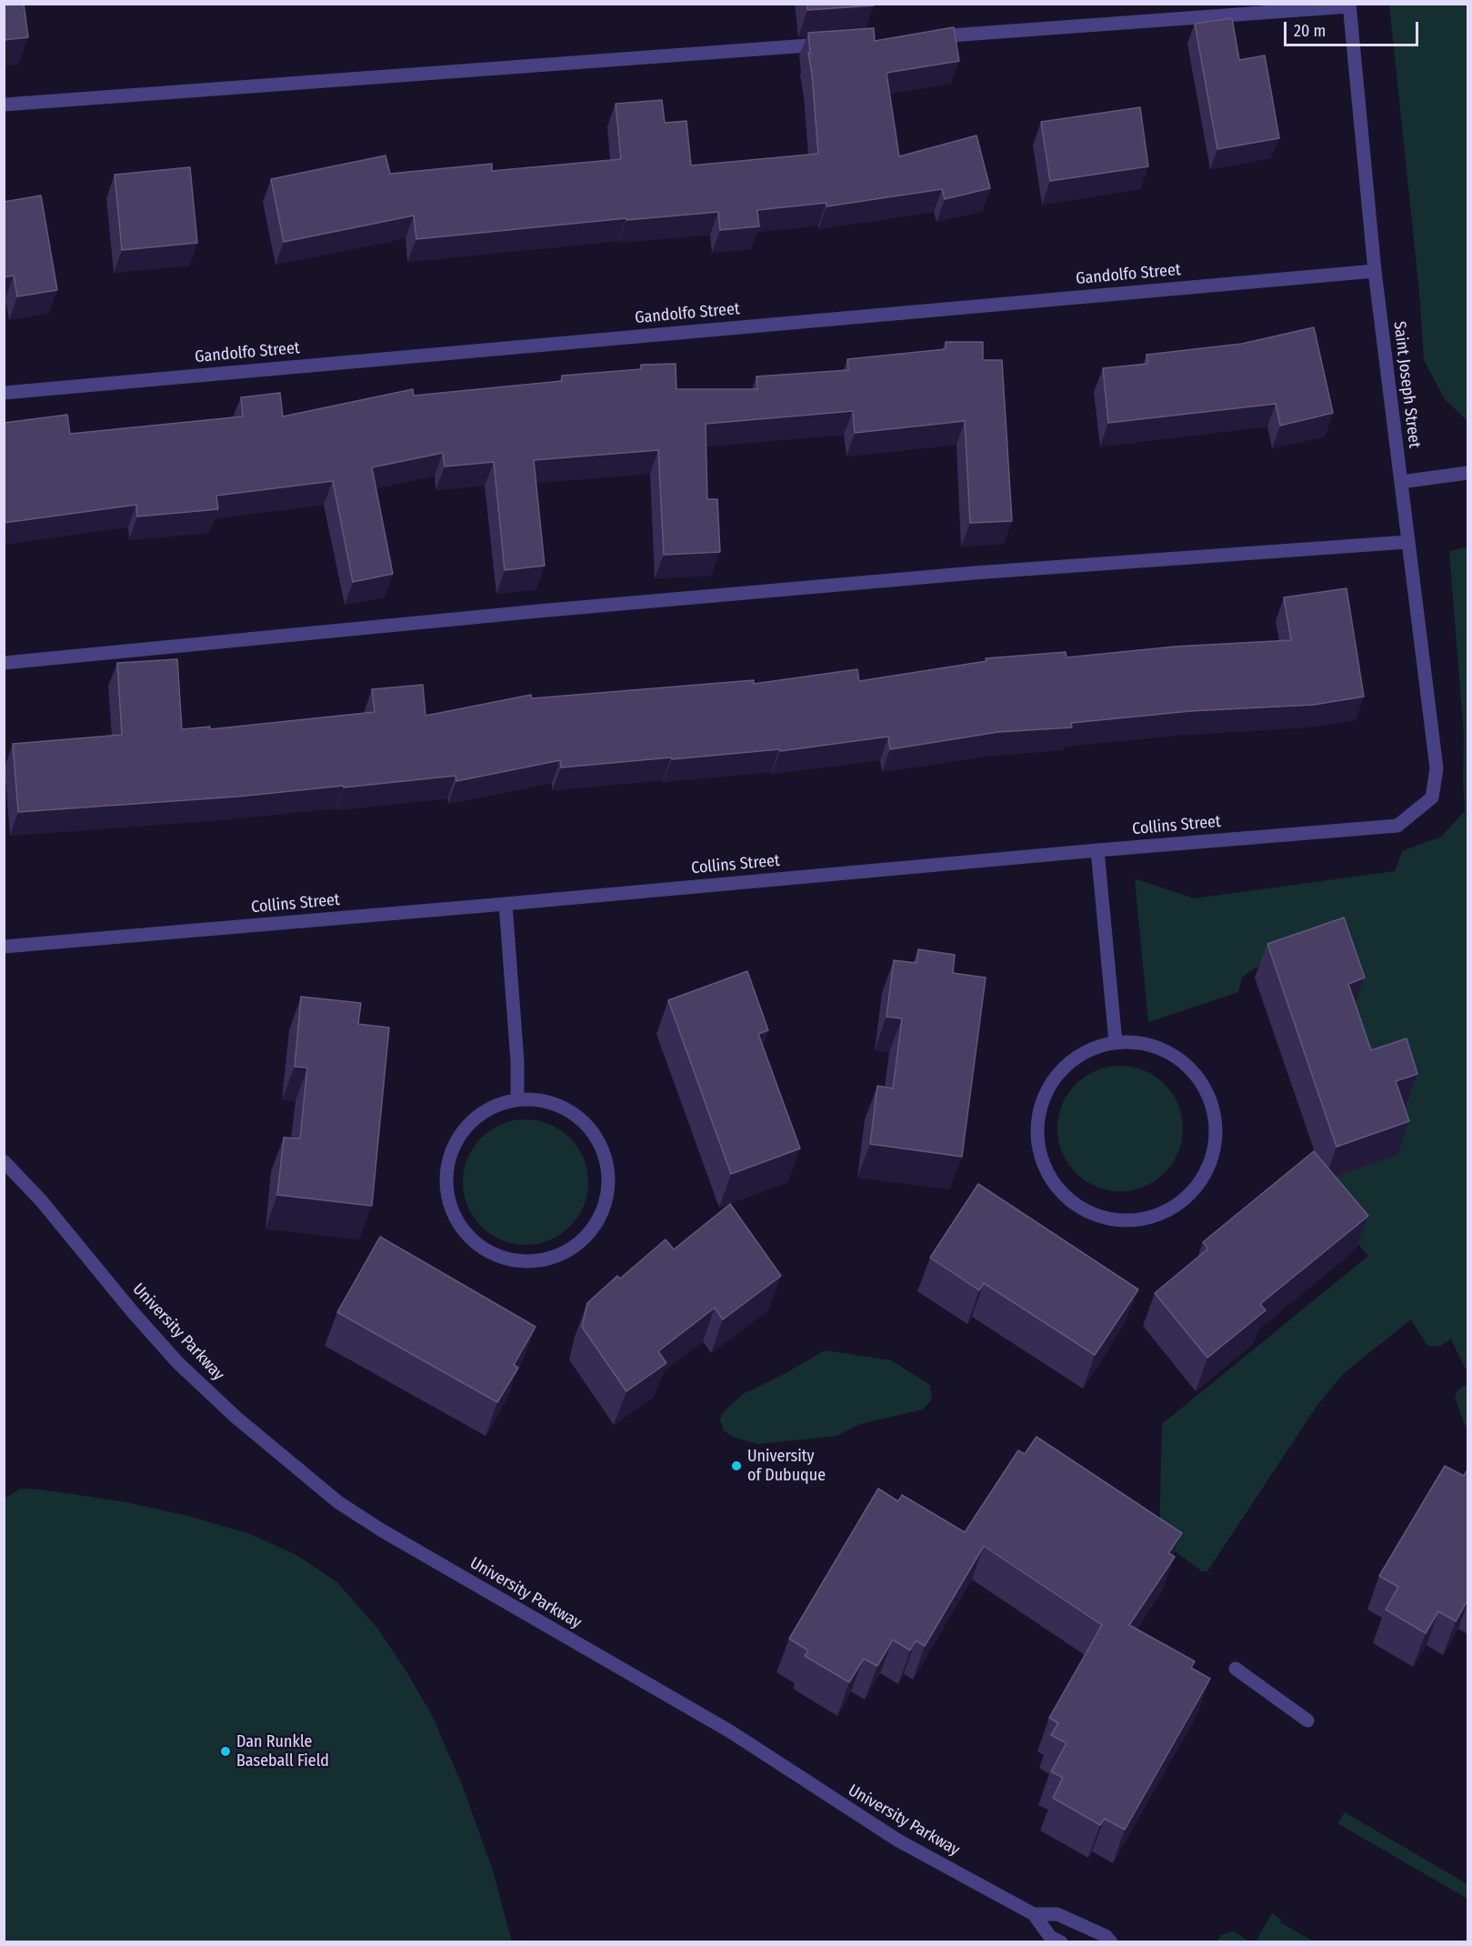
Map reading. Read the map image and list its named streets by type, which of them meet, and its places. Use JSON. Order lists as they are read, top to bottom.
{
  "streets": {
    "street": [
      "Gandolfo Street",
      "Saint Joseph Street",
      "Collins Street",
      "University Parkway"
    ]
  },
  "crossings": [
    ["Gandolfo Street", "Saint Joseph Street"],
    ["Saint Joseph Street", "Collins Street"]
  ],
  "places": ["University of Dubuque", "Dan Runkle Baseball Field"],
  "scale_bar": "20 m"
}
